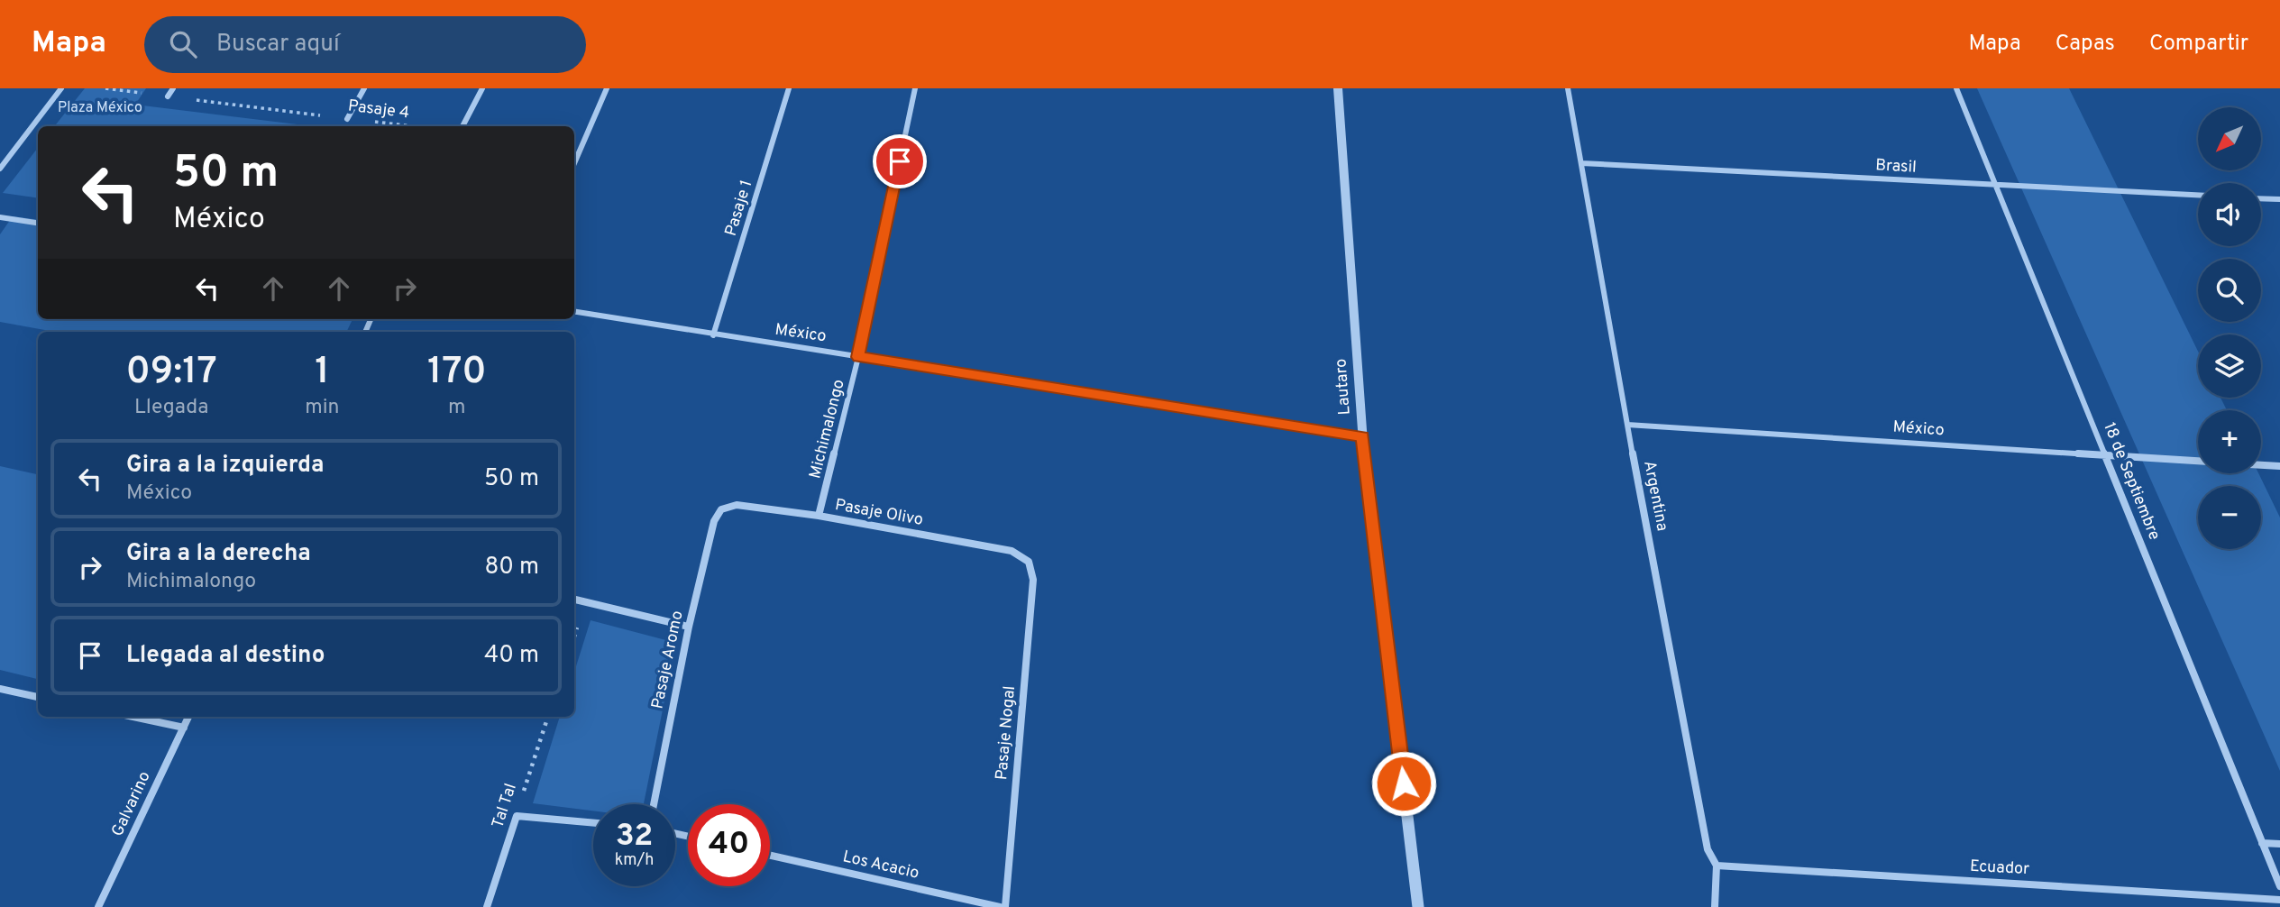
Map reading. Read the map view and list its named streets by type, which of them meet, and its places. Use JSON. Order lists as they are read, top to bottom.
{
  "streets": {
    "street": [
      "Brasil",
      "Pasaje 1",
      "México",
      "Lautaro",
      "Michimalongo",
      "18 de Septiembre",
      "Argentina",
      "Pasaje Olivo",
      "Pasaje Aromo",
      "Pasaje Nogal",
      "Galvarino",
      "Tal Tal",
      "Los Acacio",
      "Ecuador"
    ],
    "path": ["Pasaje 4"]
  },
  "crossings": [
    ["Brasil", "18 de Septiembre"],
    ["Brasil", "Argentina"],
    ["Pasaje 1", "México"],
    ["México", "Lautaro"],
    ["México", "Michimalongo"],
    ["México", "18 de Septiembre"],
    ["México", "Argentina"],
    ["Michimalongo", "Pasaje Olivo"],
    ["Argentina", "Ecuador"],
    ["Pasaje Olivo", "Pasaje Aromo"],
    ["Pasaje Olivo", "Pasaje Nogal"]
  ],
  "parks": ["Plaza México"],
  "north": "bottom left",
  "page": {
    "header": "Mapa",
    "search": "Buscar aquí",
    "nav": ["Mapa", "Capas", "Compartir"],
    "map_buttons": ["+", "−"],
    "turn": ["50 m", "México"],
    "eta": [
      "09:17",
      "Llegada",
      "1",
      "min",
      "170",
      "m"
    ],
    "list": [
      {
        "name": "Gira a la izquierda",
        "note": "México",
        "value": "50 m"
      },
      {
        "name": "Gira a la derecha",
        "note": "Michimalongo",
        "value": "80 m"
      },
      {
        "name": "Llegada al destino",
        "value": "40 m"
      }
    ],
    "speed": "32 km/h",
    "limit": "40"
  }
}
